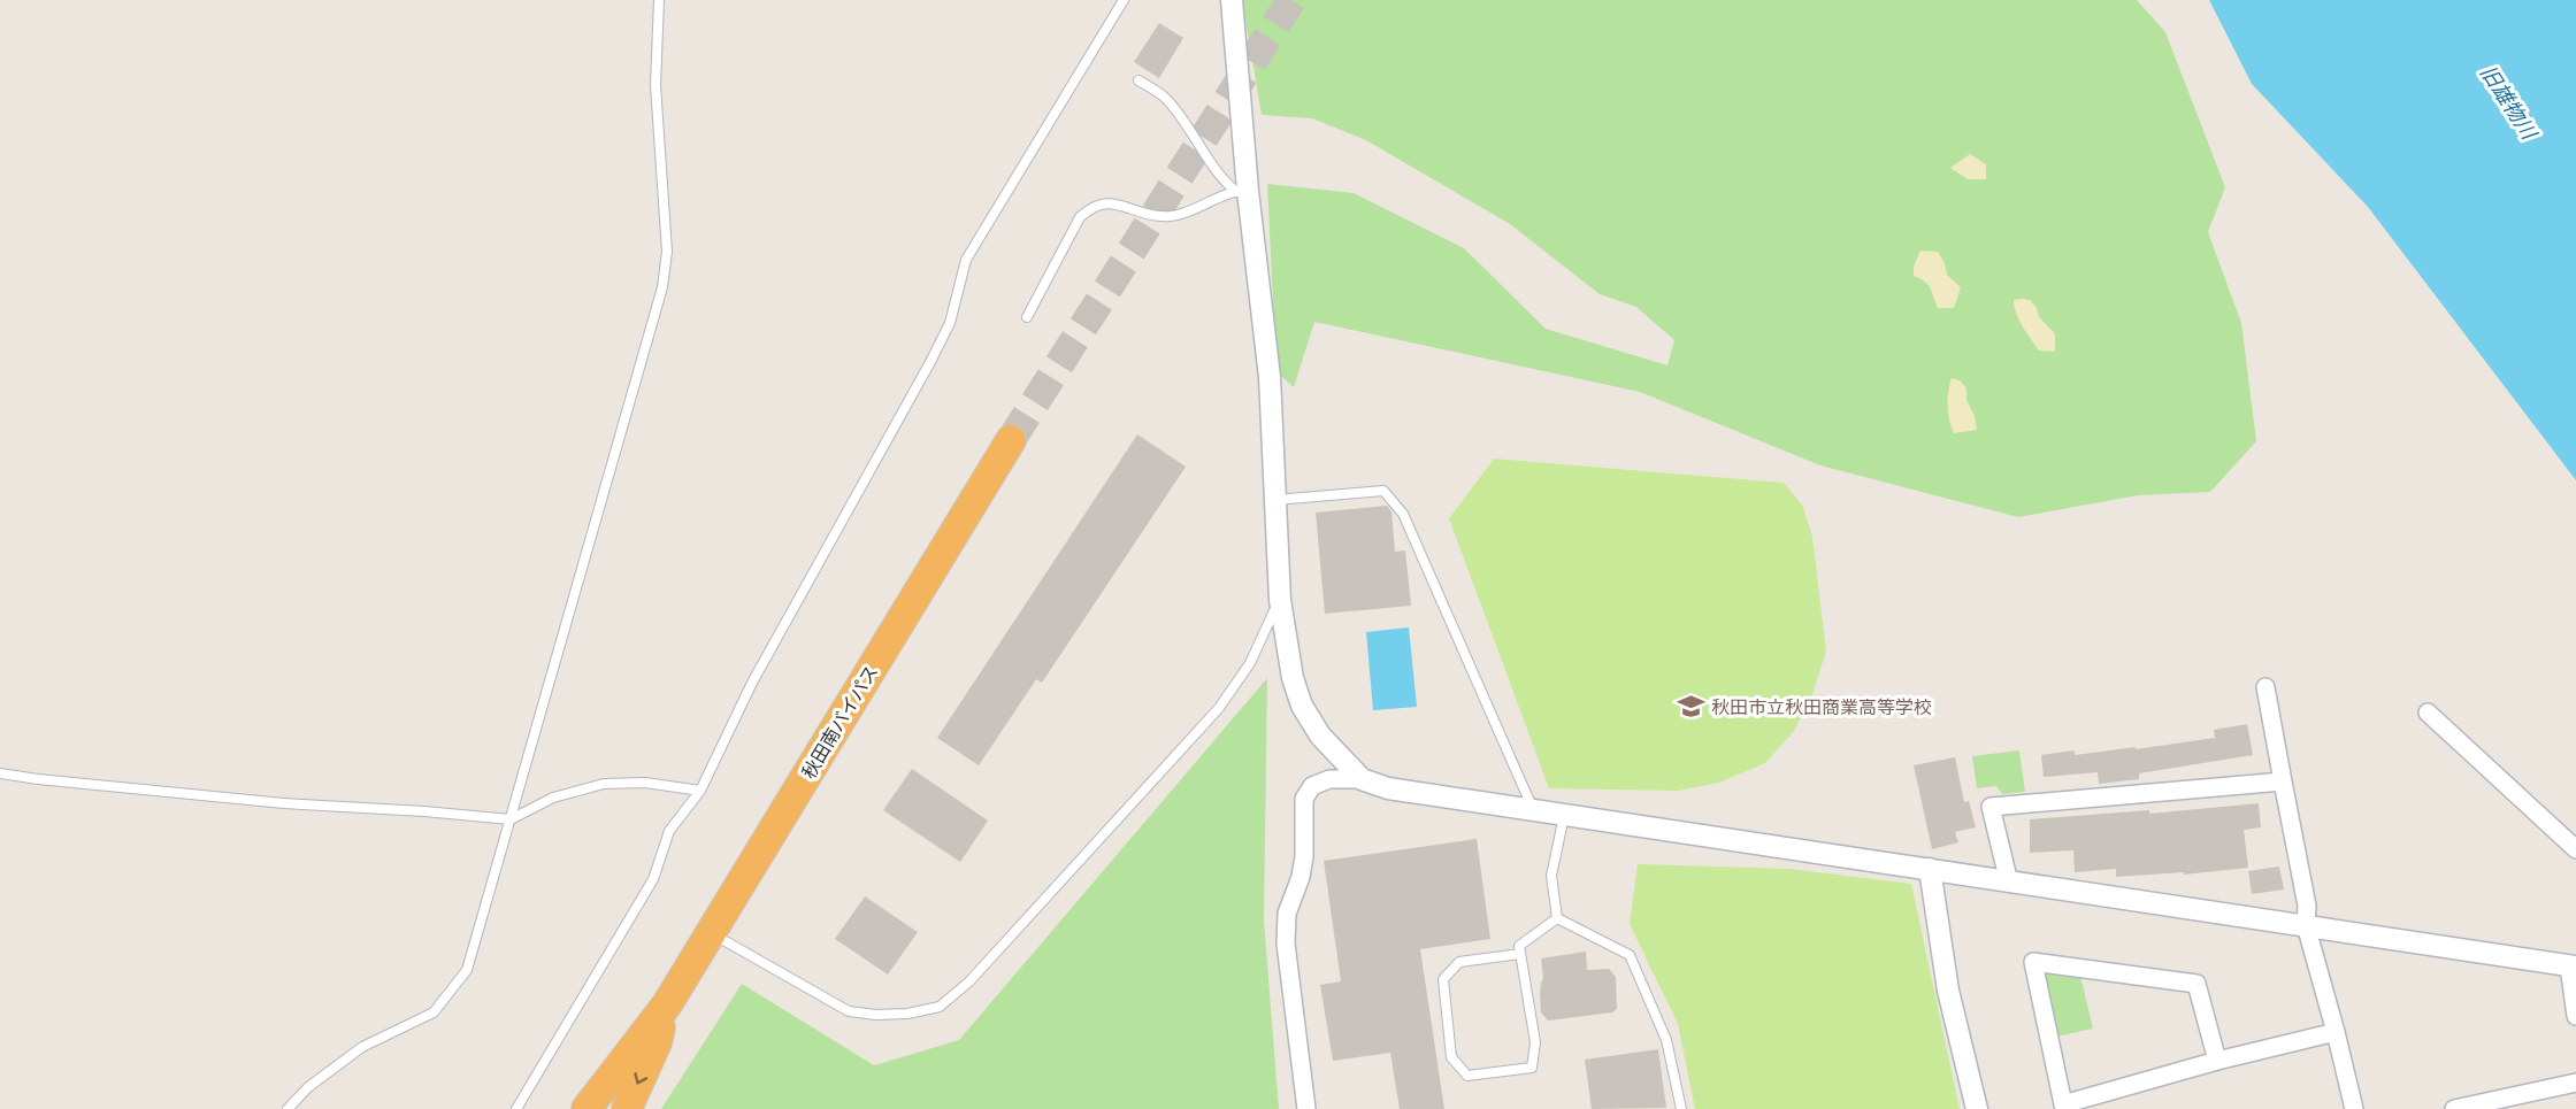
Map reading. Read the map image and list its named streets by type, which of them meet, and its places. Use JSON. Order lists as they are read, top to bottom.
{
  "streets": {
    "highway": ["秋田南バイパス"]
  },
  "water": ["旧雄物川"],
  "places": {
    "school or university": ["秋田市立秋田商業高等学校"]
  }
}
